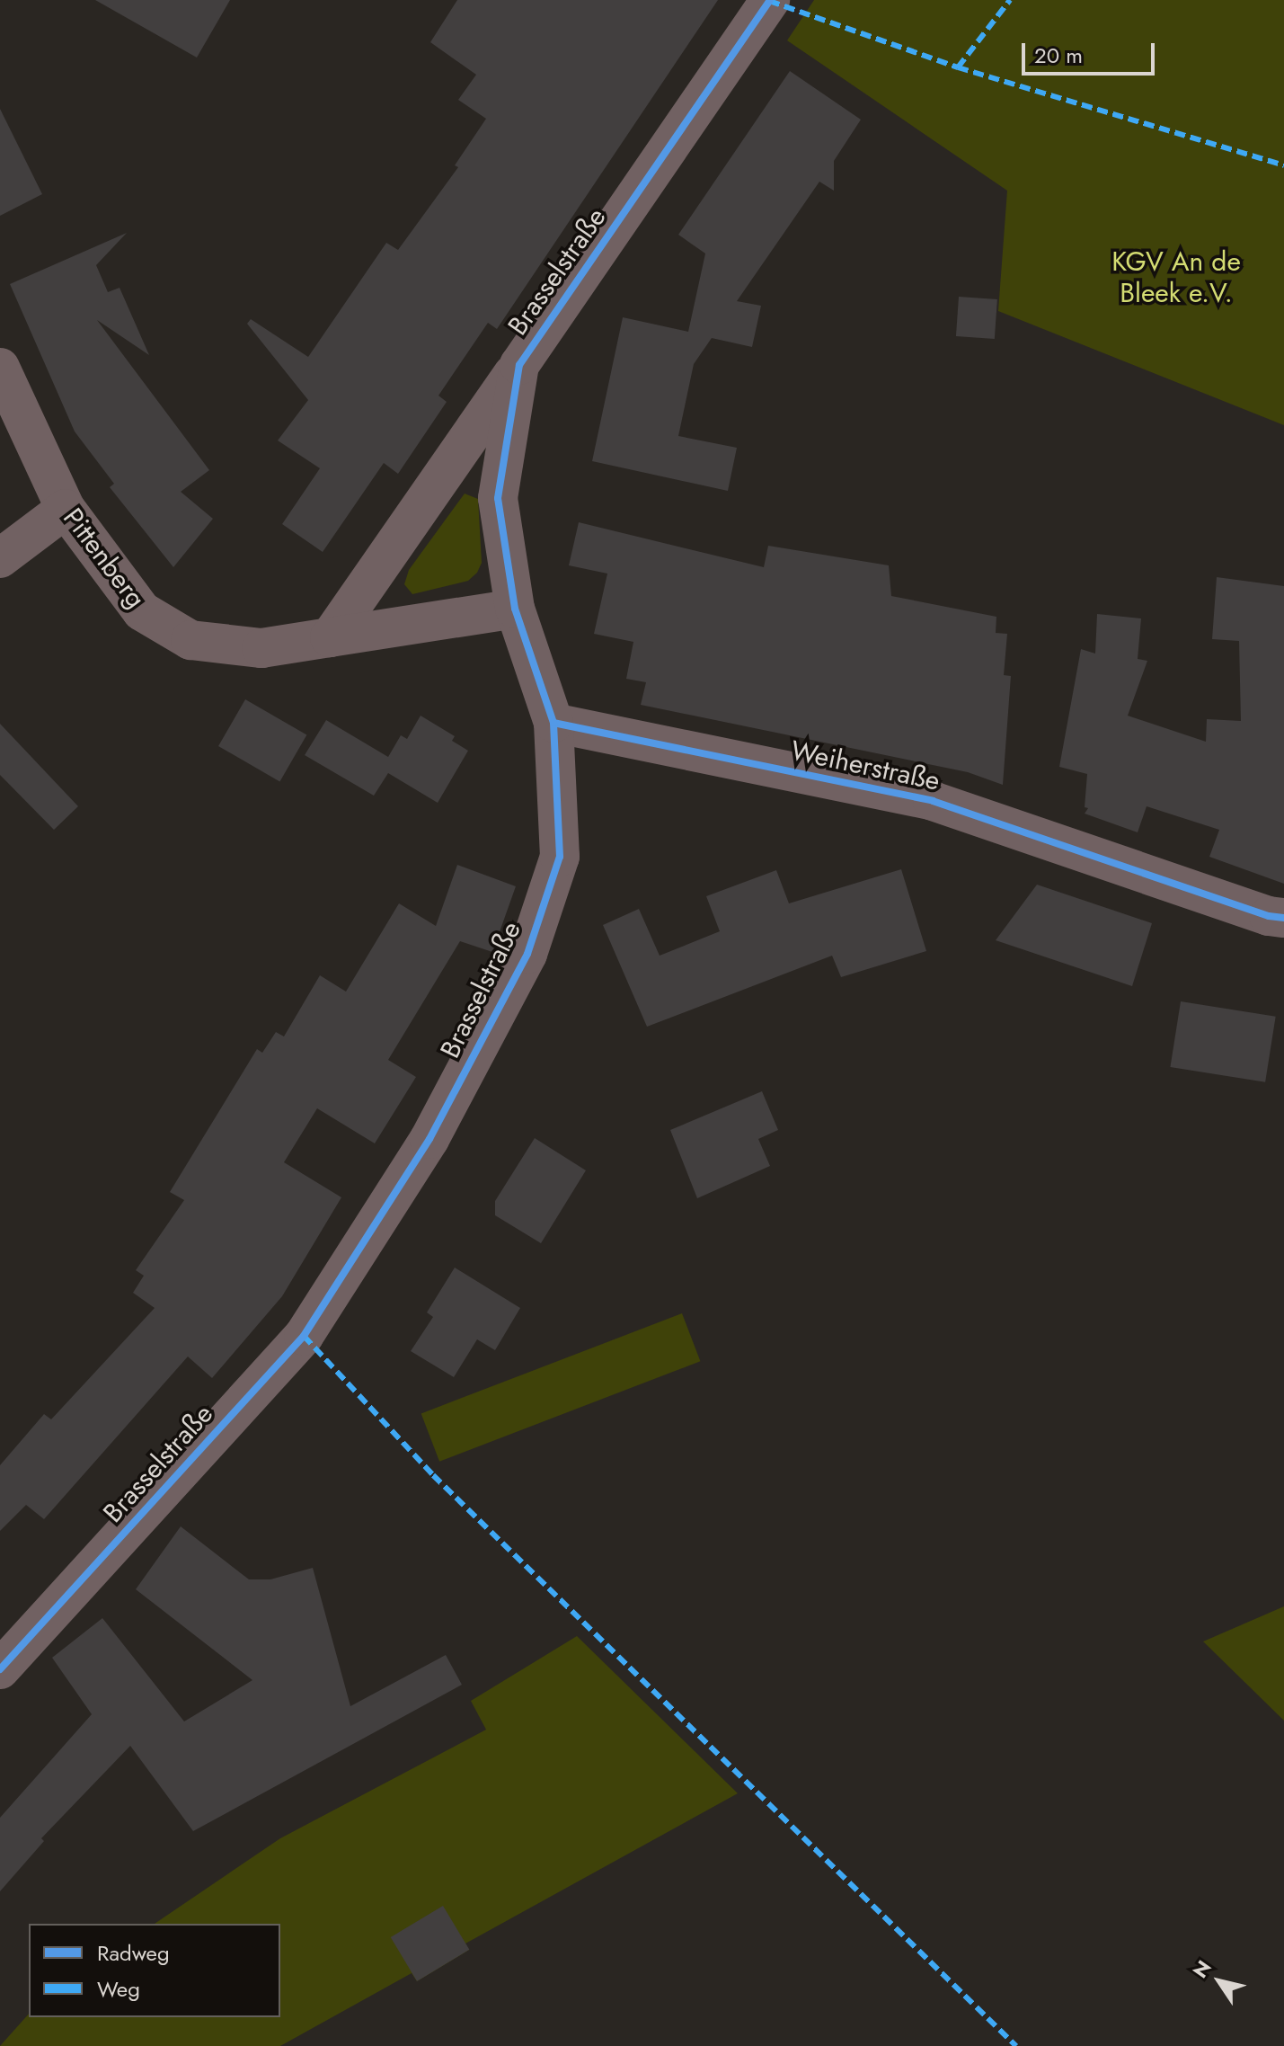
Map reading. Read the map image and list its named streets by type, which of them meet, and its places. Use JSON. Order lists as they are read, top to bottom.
{
  "streets": {
    "street": ["Brasselstraße", "Pittenberg", "Weiherstraße"]
  },
  "crossings": [
    ["Brasselstraße", "Pittenberg"],
    ["Brasselstraße", "Weiherstraße"]
  ],
  "parks": ["KGV An de Bleek e.V."],
  "legend": ["Radweg", "Weg"],
  "scale_bar": "20 m",
  "north": "top left"
}
